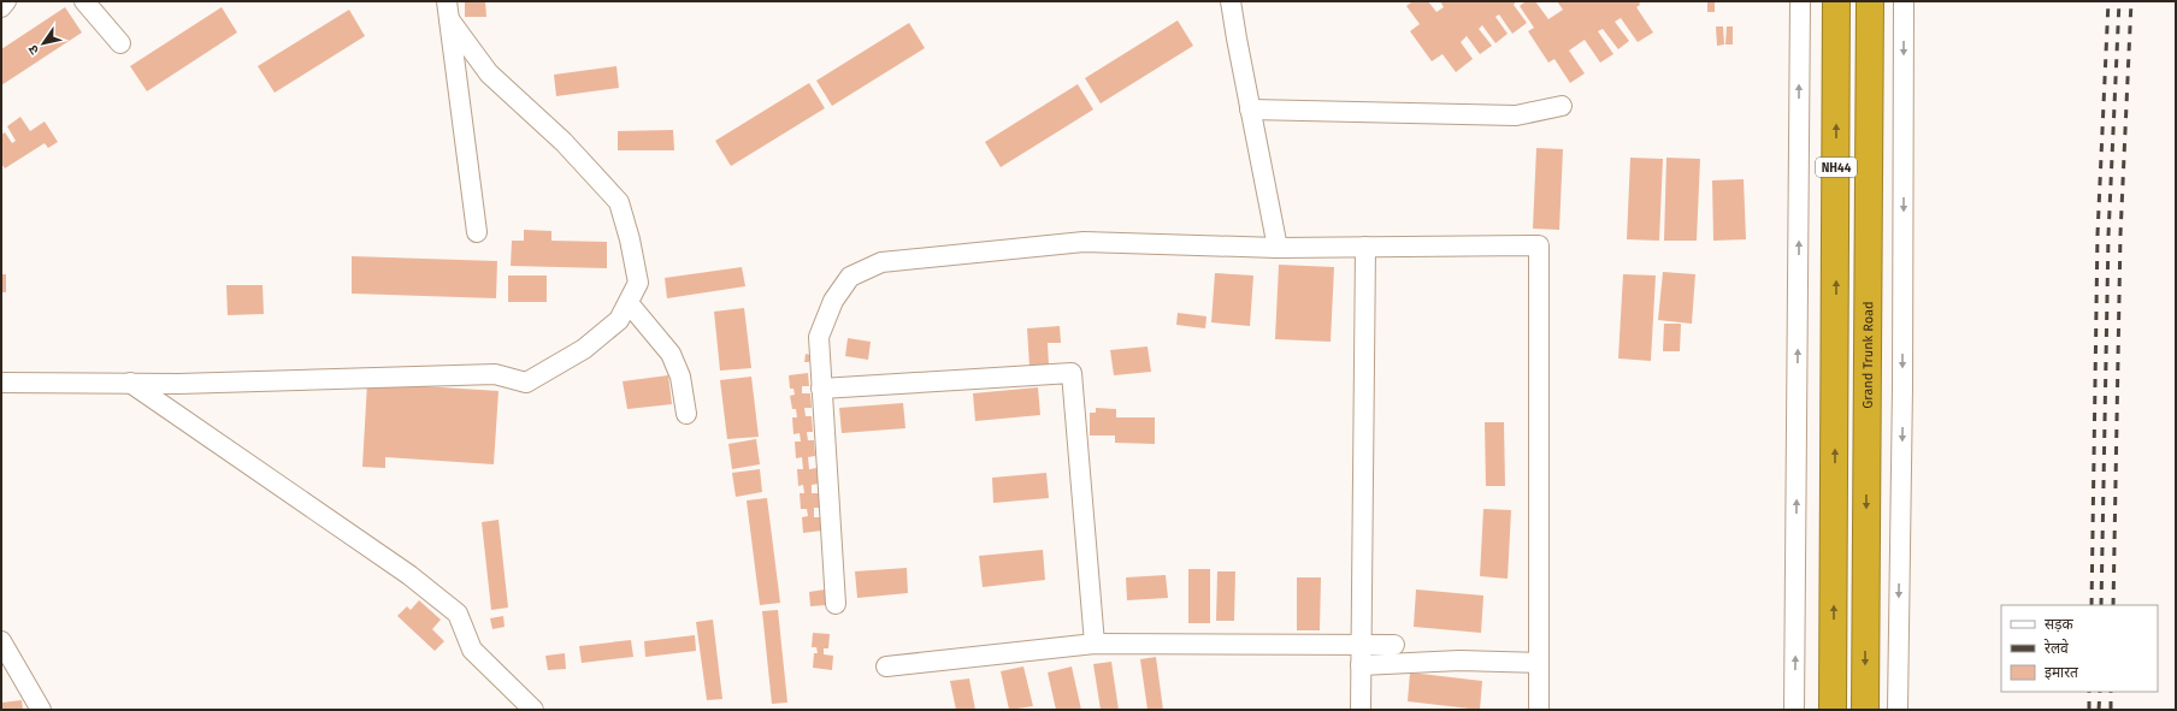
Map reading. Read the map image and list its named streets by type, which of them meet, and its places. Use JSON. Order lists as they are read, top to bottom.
{
  "streets": {
    "highway": ["NH44", "Grand Trunk Road"]
  },
  "legend": ["सड़क", "रेलवे", "इमारत"],
  "north": "bottom left"
}
